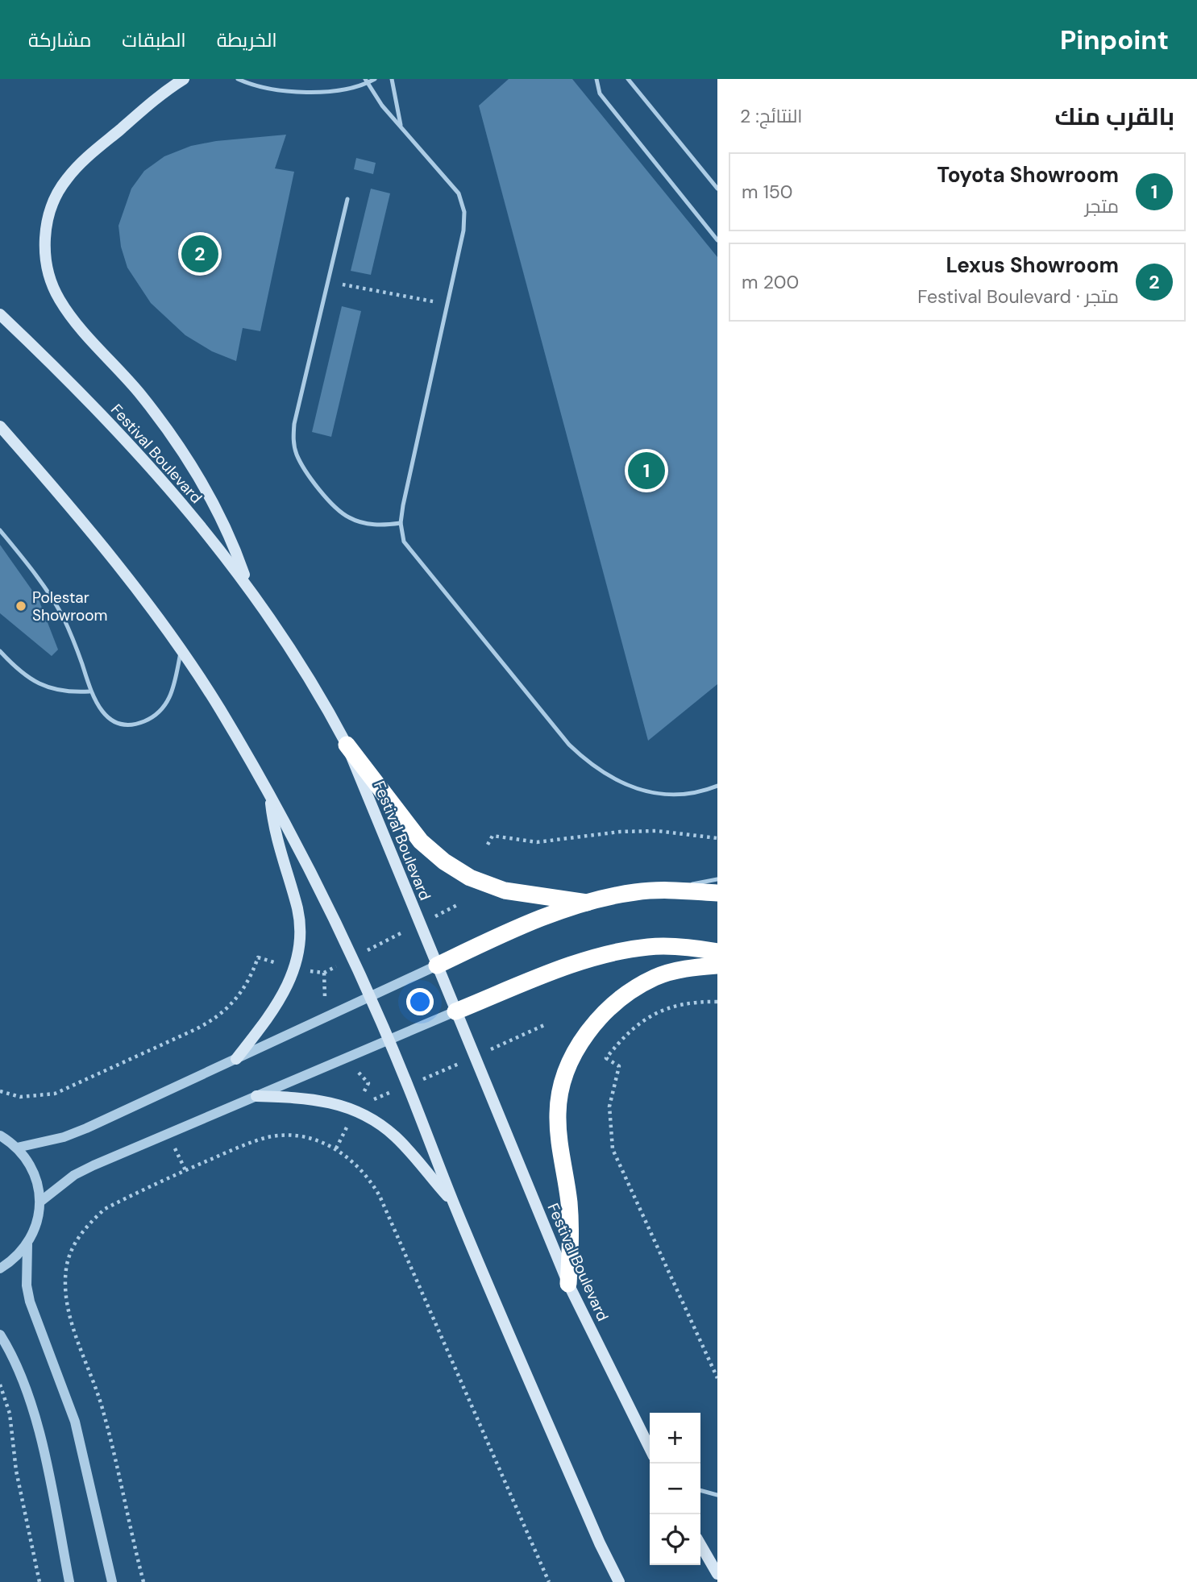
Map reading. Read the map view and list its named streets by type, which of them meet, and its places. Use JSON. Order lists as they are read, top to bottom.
{
  "streets": {
    "main road": ["Festival Boulevard"]
  },
  "places": ["Polestar Showroom"],
  "page": {
    "header": "Pinpoint",
    "nav": ["الخريطة", "الطبقات", "مشاركة"],
    "heading": ["بالقرب منك", "النتائج: 2"],
    "list": [
      {
        "mark": "1",
        "name": "Toyota Showroom",
        "note": "متجر",
        "value": "150 m"
      },
      {
        "mark": "2",
        "name": "Lexus Showroom",
        "note": "متجر · Festival Boulevard",
        "value": "200 m"
      }
    ],
    "pins": ["2", "1"],
    "map_buttons": ["+", "−"]
  }
}
